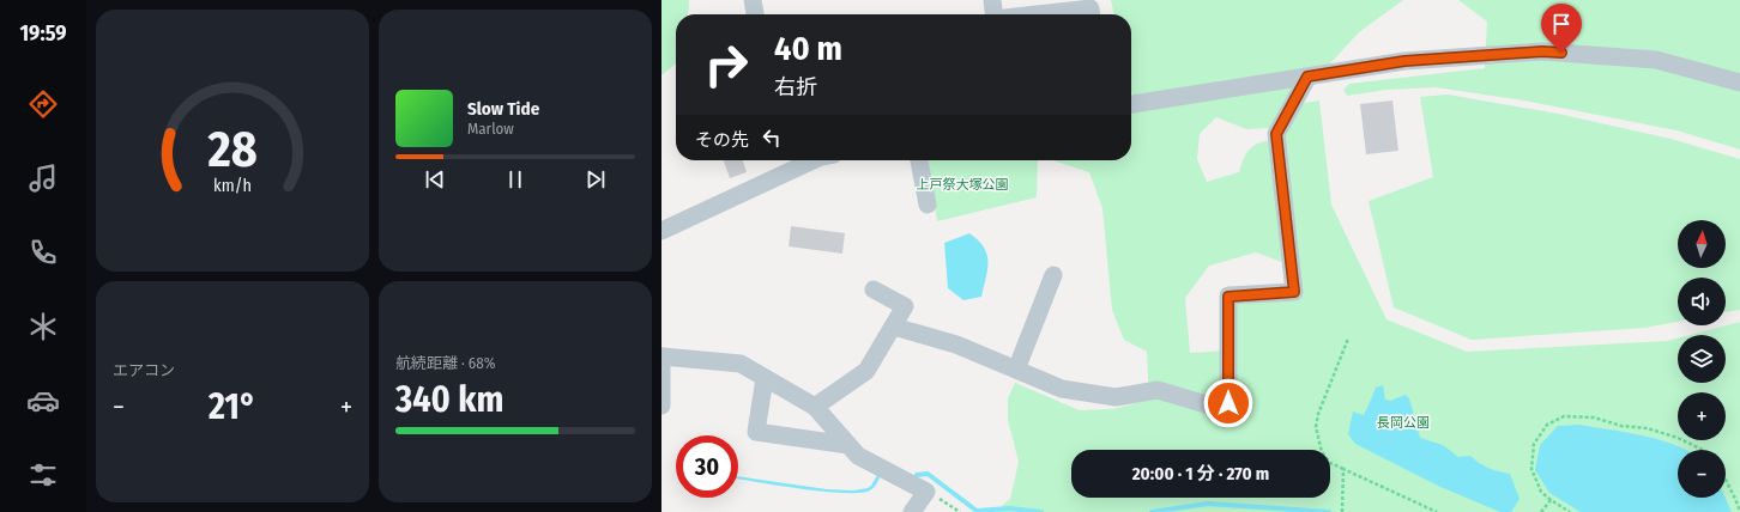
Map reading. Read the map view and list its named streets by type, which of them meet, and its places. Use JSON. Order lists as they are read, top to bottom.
{
  "parks": ["上戸祭大塚公園", "長岡公園"],
  "north": "top",
  "page": {
    "tabs": "19:59",
    "turn": ["40 m", "右折"],
    "song": ["Slow Tide", "Marlow"],
    "then": "その先",
    "map_buttons": ["+", "−"],
    "tile": [
      "エアコン",
      ["航続距離 · 68%", "340 km"]
    ],
    "heat": ["−", "21°", "+"],
    "limit": "30",
    "trip": "20:00 · 1 分 · 270 m",
    "gauge": ["28", "km/h"]
  }
}
